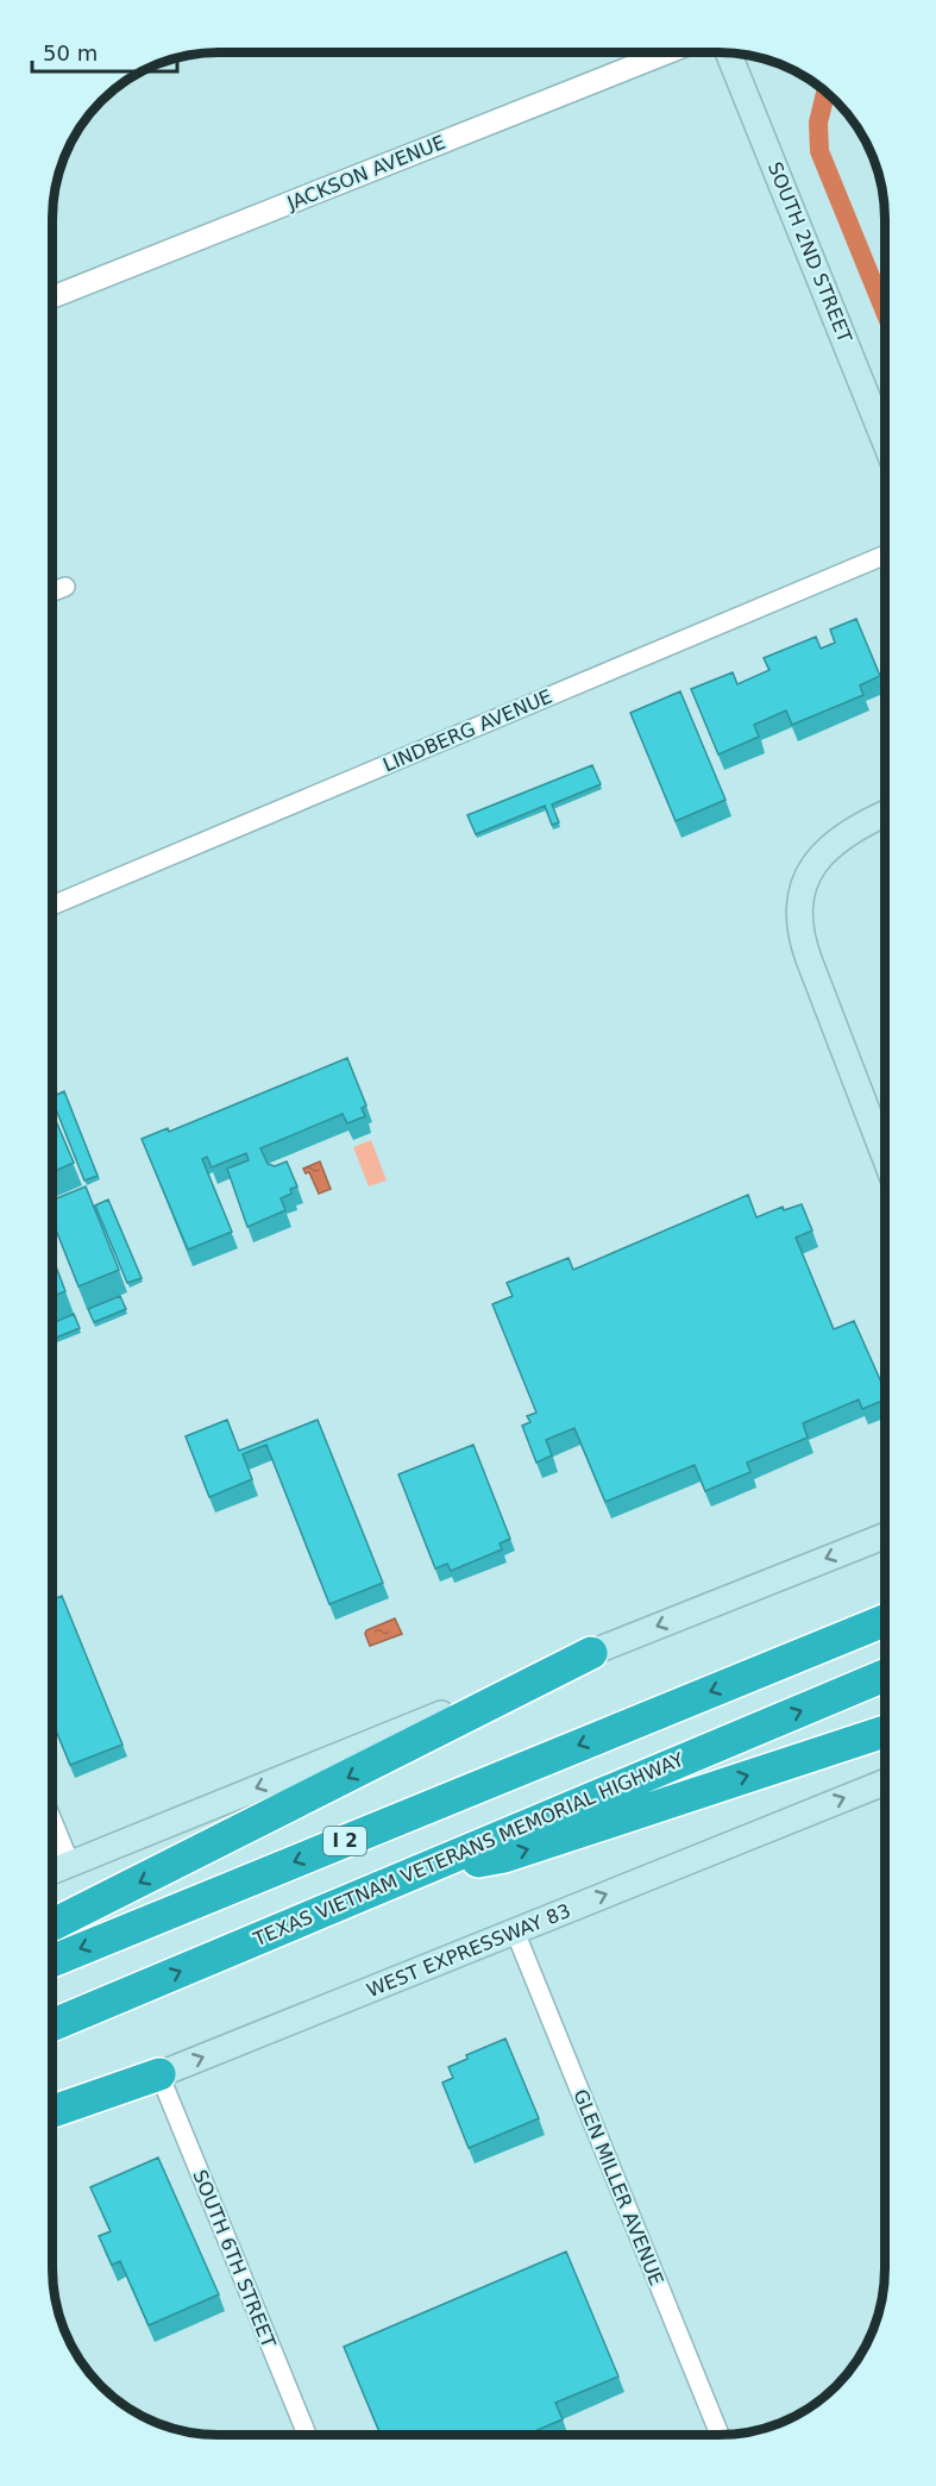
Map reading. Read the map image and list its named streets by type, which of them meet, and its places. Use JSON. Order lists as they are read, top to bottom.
{
  "streets": {
    "highway": ["I 2", "TEXAS VIETNAM VETERANS MEMORIAL HIGHWAY"],
    "main road": ["SOUTH 2ND STREET", "WEST EXPRESSWAY 83"],
    "street": [
      "JACKSON AVENUE",
      "LINDBERG AVENUE",
      "GLEN MILLER AVENUE",
      "SOUTH 6TH STREET"
    ]
  },
  "crossings": [
    ["WEST EXPRESSWAY 83", "GLEN MILLER AVENUE"],
    ["WEST EXPRESSWAY 83", "SOUTH 6TH STREET"]
  ],
  "one_way": ["WEST EXPRESSWAY 83"],
  "scale_bar": "50 m"
}
